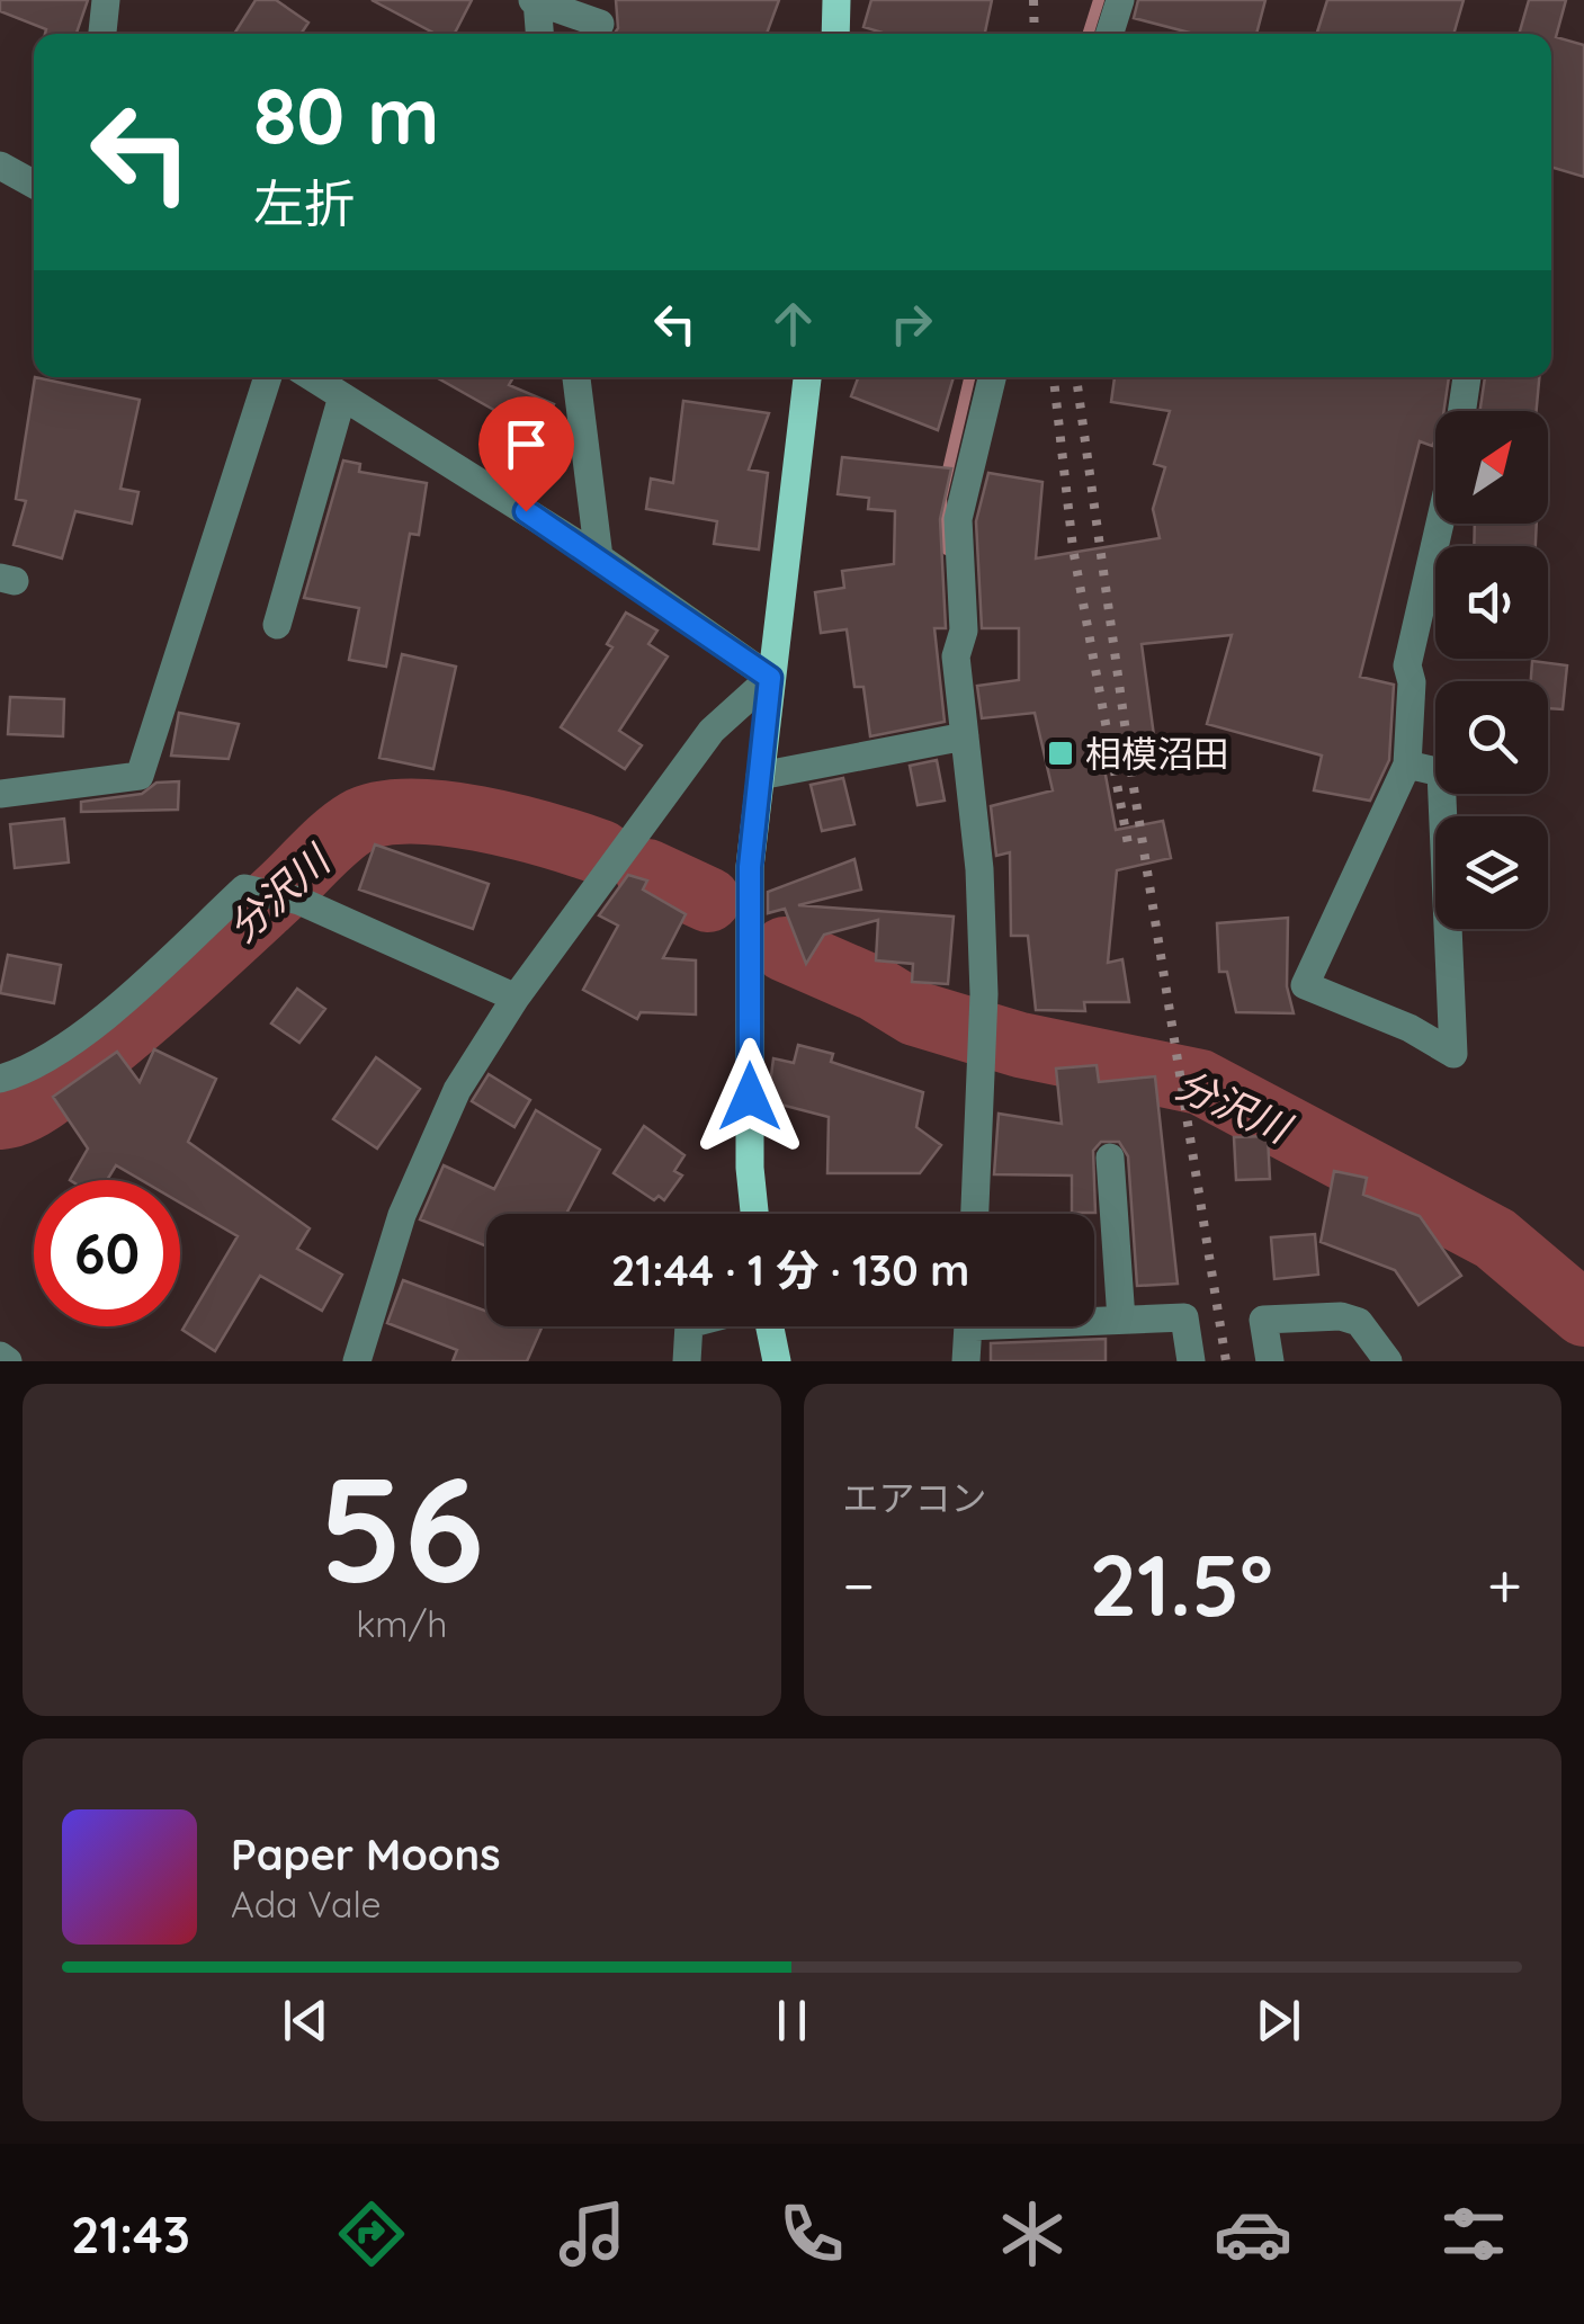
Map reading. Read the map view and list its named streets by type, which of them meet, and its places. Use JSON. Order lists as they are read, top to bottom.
{
  "water": ["分沢川"],
  "places": {
    "transit": ["相模沼田"]
  },
  "north": "top right",
  "page": {
    "turn": ["80 m", "左折"],
    "limit": "60",
    "trip": "21:44 · 1 分 · 130 m",
    "tile": [
      ["56", "km/h"],
      "エアコン"
    ],
    "heat": ["−", "21.5°", "+"],
    "song": ["Paper Moons", "Ada Vale"],
    "tabs": "21:43"
  }
}
